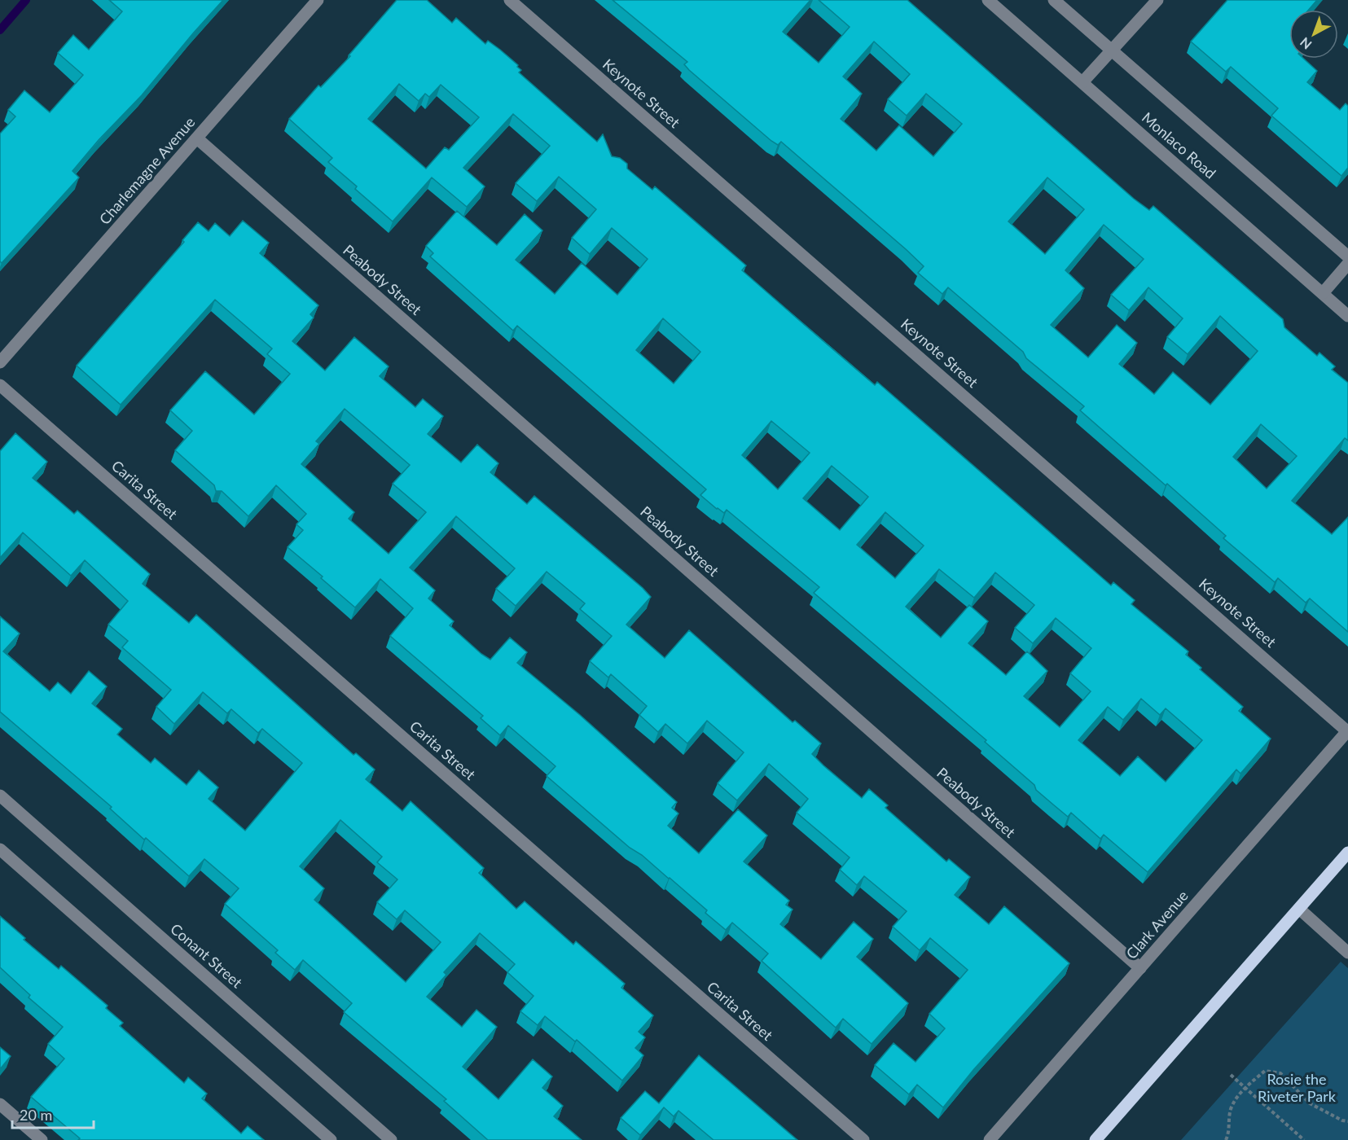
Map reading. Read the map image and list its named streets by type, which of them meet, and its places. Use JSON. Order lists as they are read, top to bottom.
{
  "streets": {
    "street": [
      "Keynote Street",
      "Monlaco Road",
      "Charlemagne Avenue",
      "Peabody Street",
      "Carita Street",
      "Clark Avenue",
      "Conant Street"
    ]
  },
  "crossings": [
    ["Keynote Street", "Clark Avenue"],
    ["Charlemagne Avenue", "Peabody Street"],
    ["Peabody Street", "Clark Avenue"]
  ],
  "parks": ["Rosie the Riveter Park"],
  "scale_bar": "20 m",
  "north": "bottom left"
}
